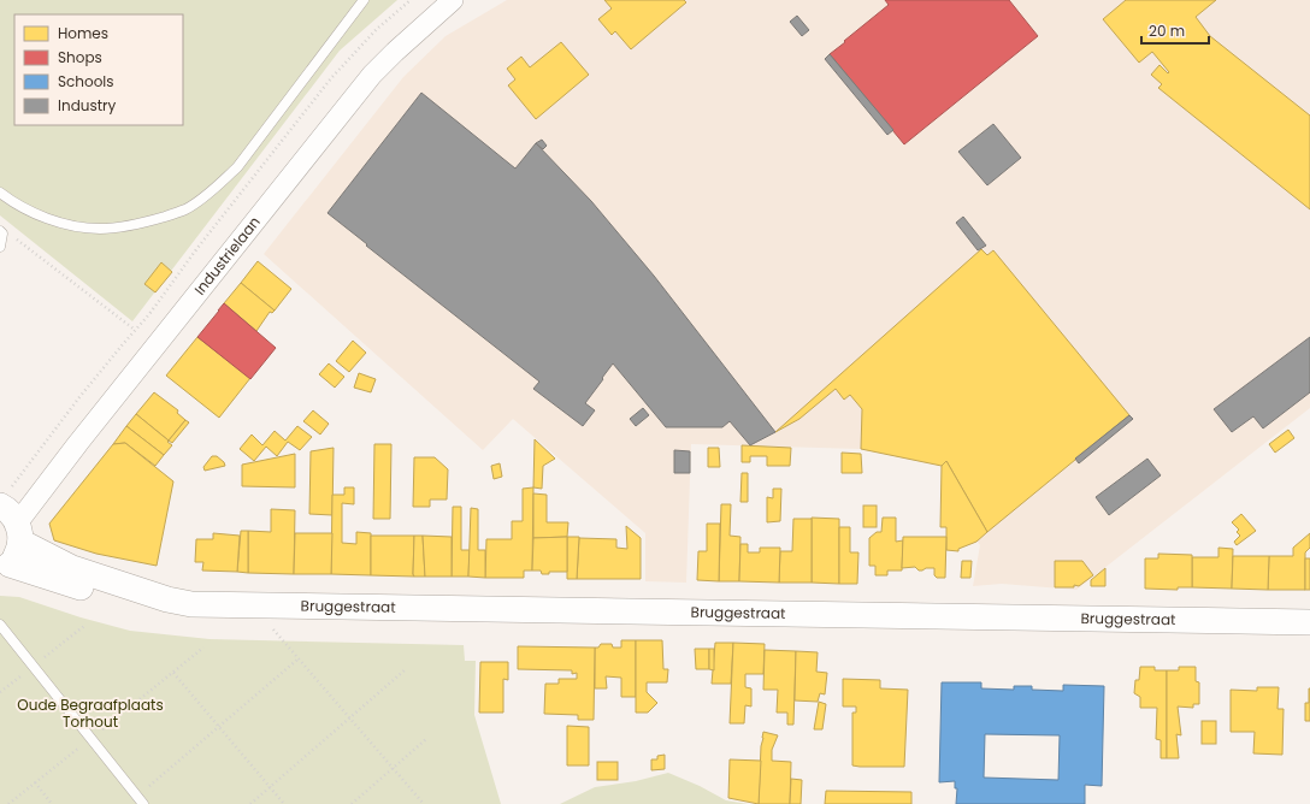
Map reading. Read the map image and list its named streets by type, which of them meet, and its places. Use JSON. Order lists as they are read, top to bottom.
{
  "streets": {
    "street": ["Industrielaan", "Bruggestraat"]
  },
  "crossings": [
    ["Industrielaan", "Bruggestraat"]
  ],
  "parks": ["Oude Begraafplaats Torhout"],
  "legend": [
    "Homes",
    "Shops",
    "Schools",
    "Industry"
  ],
  "scale_bar": "20 m"
}
